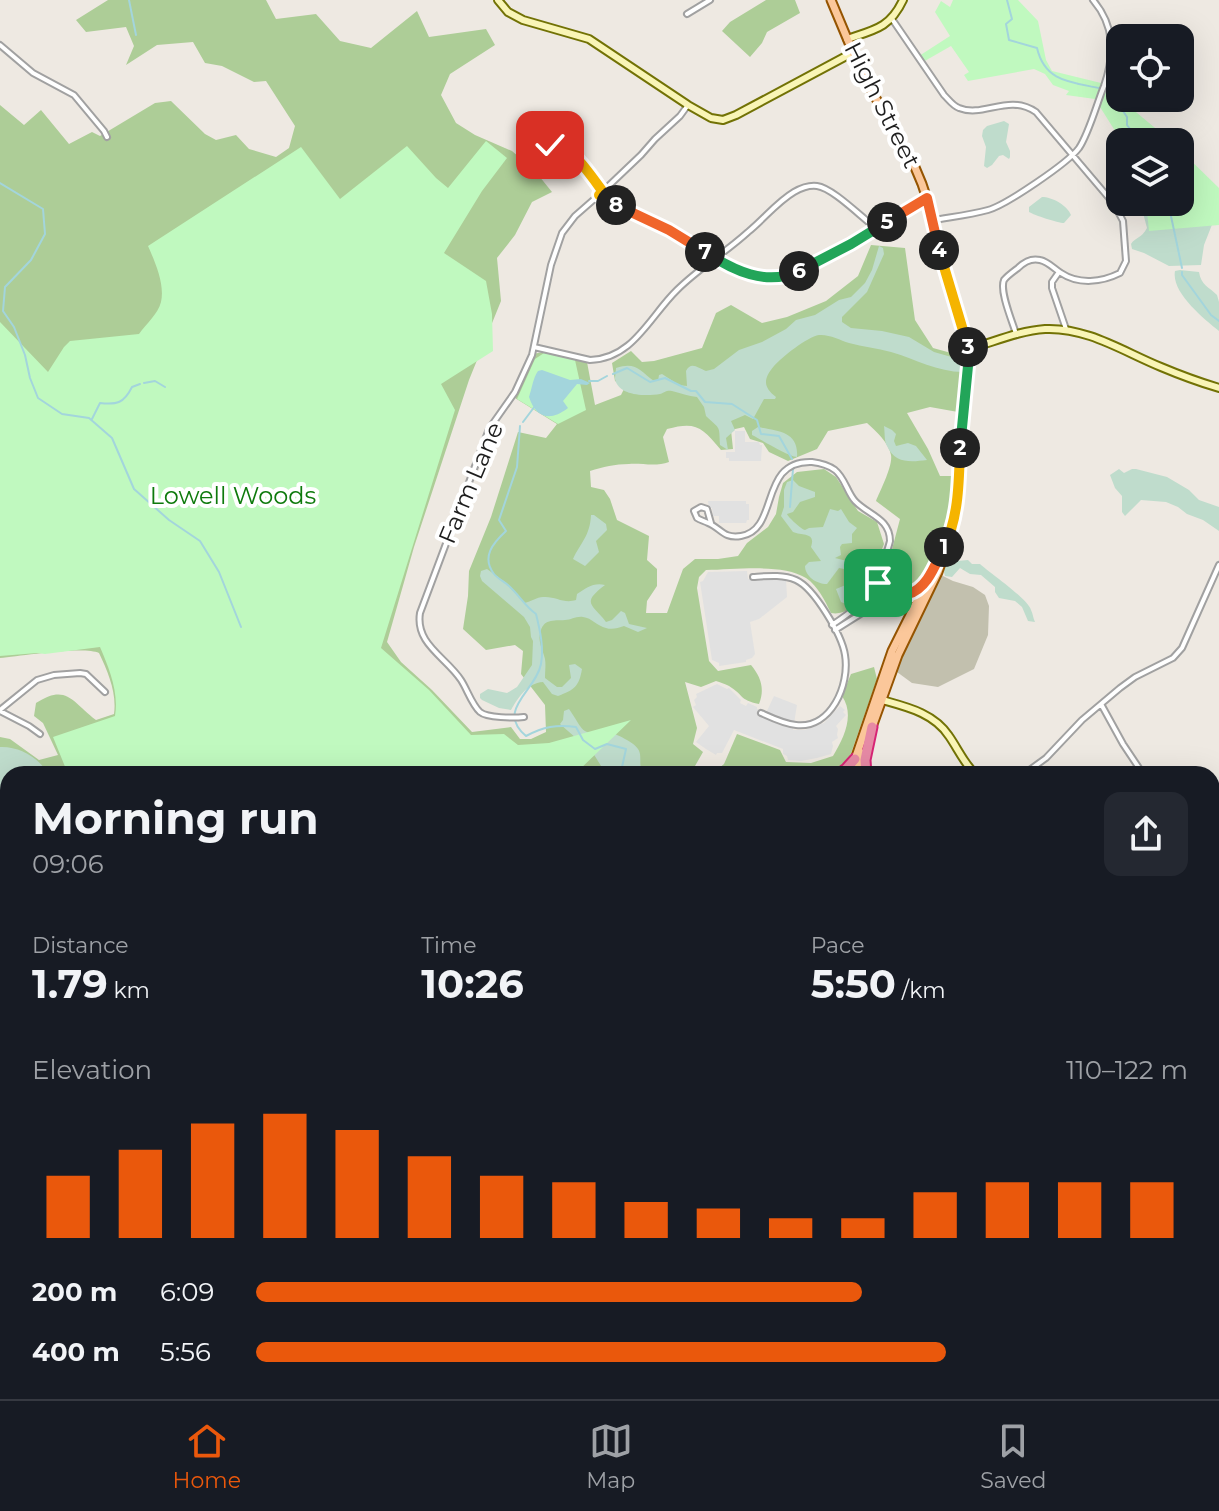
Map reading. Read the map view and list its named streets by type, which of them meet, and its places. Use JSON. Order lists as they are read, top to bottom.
{
  "streets": {
    "main road": ["High Street"],
    "street": ["Farm Lane"]
  },
  "parks": ["Lowell Woods"],
  "page": {
    "pins": [
      "8",
      "5",
      "4",
      "7",
      "6",
      "3",
      "2",
      "1"
    ],
    "heading": ["Morning run", "09:06"],
    "stats": [
      ["Distance", "1.79 km"],
      ["Time", "10:26"],
      ["Pace", "5:50 /km"]
    ],
    "chart": ["Elevation", "110–122 m"],
    "list": [
      {
        "name": "200 m",
        "note": "6:09"
      },
      {
        "name": "400 m",
        "note": "5:56"
      }
    ],
    "tabs": ["Home", "Map", "Saved"]
  }
}
